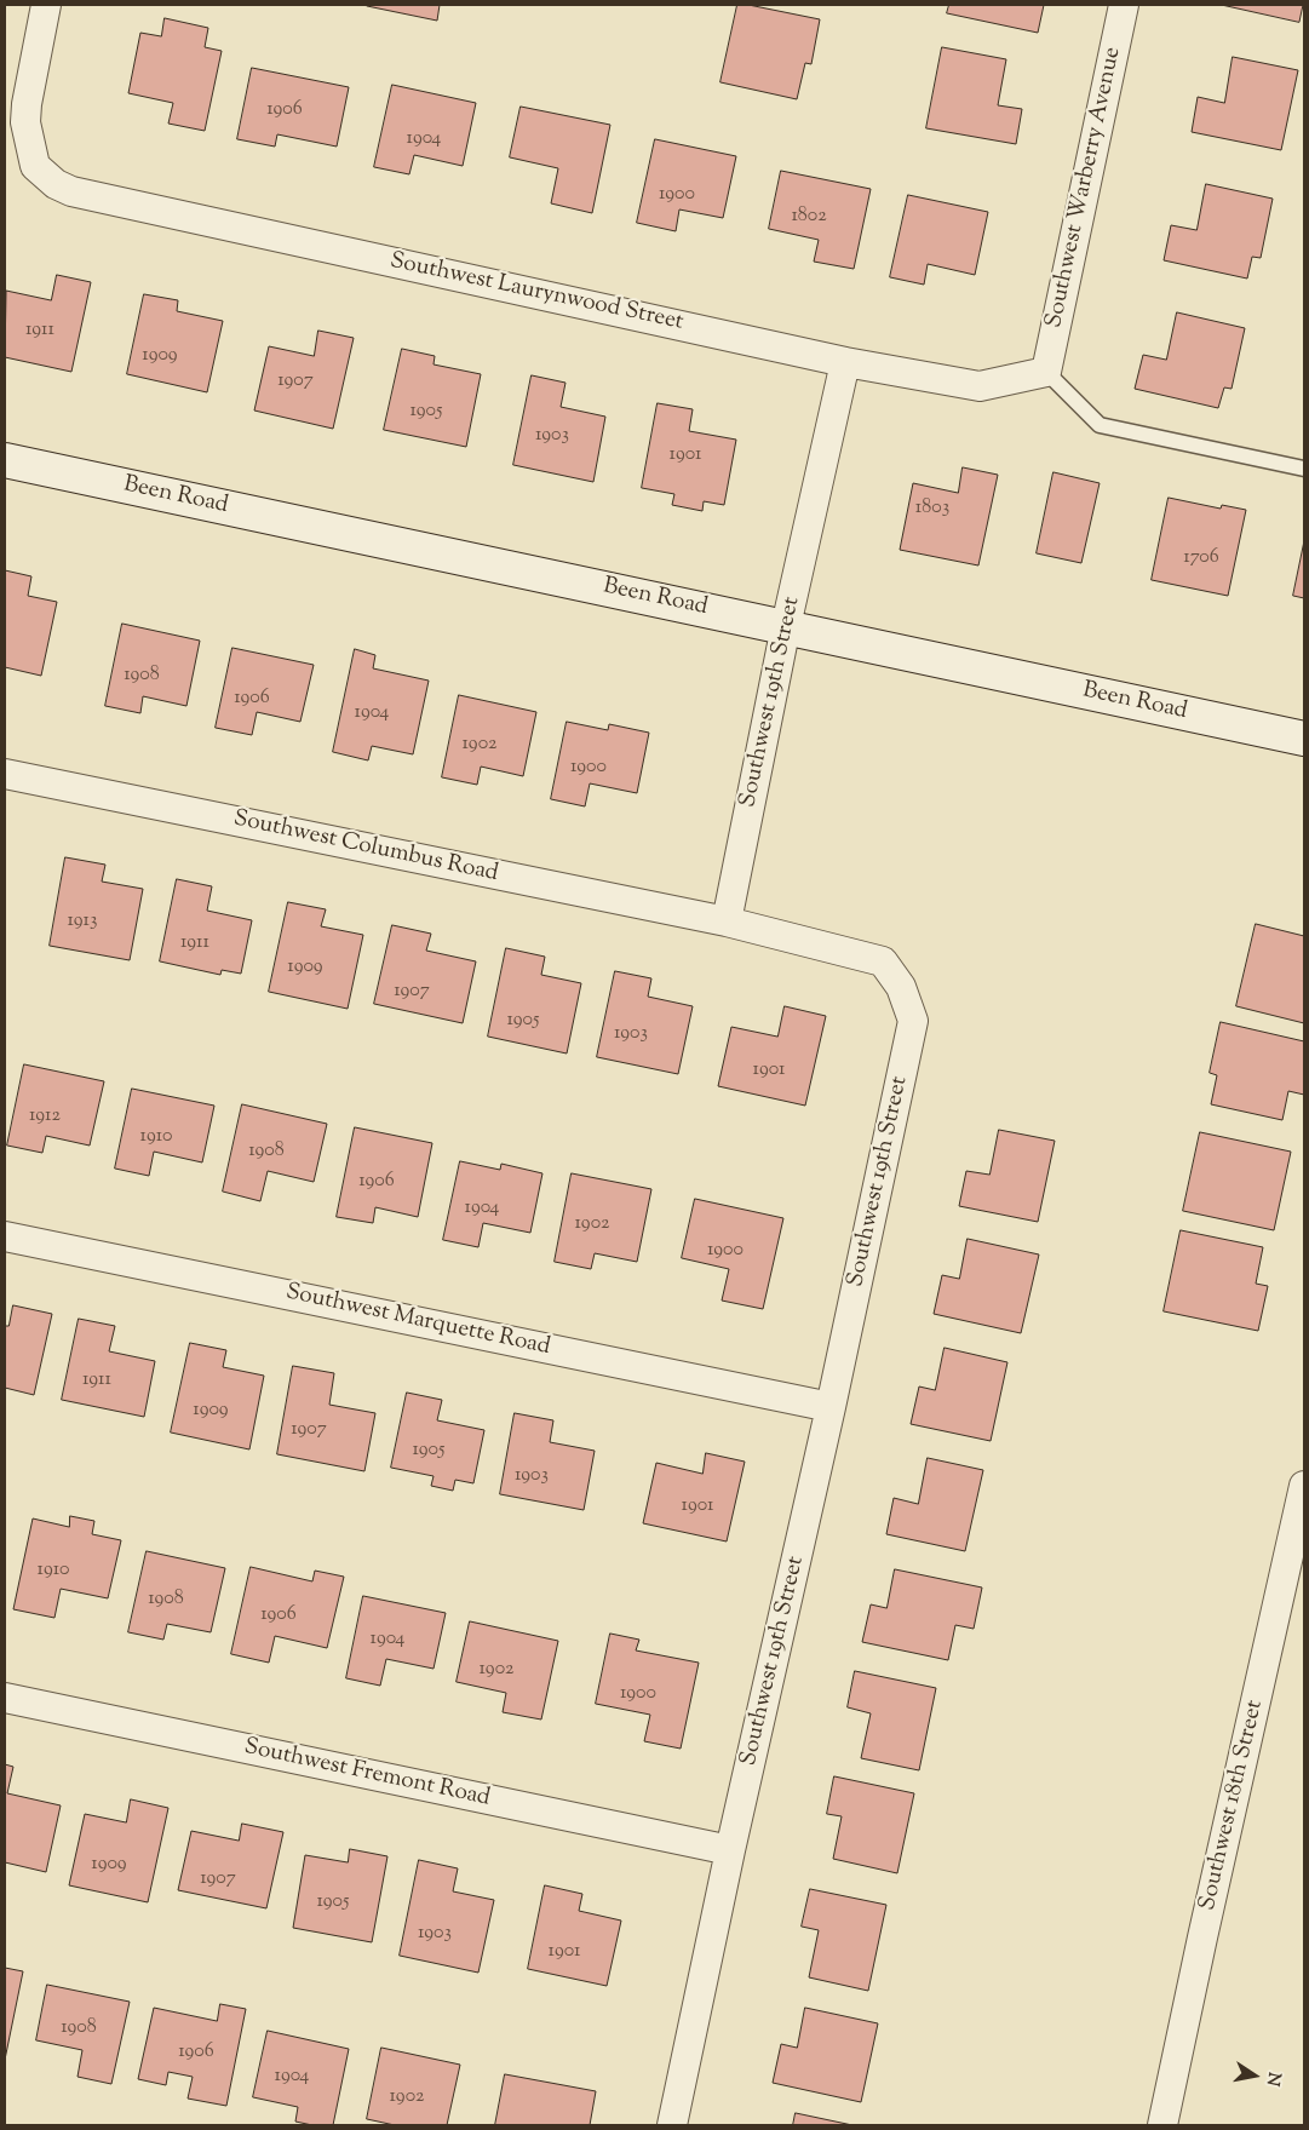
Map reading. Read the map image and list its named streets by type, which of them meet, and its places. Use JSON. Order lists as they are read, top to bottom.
{
  "streets": {
    "street": [
      "Southwest Warberry Avenue",
      "Southwest Laurynwood Street",
      "Been Road",
      "Southwest 19th Street",
      "Southwest Columbus Road",
      "Southwest Marquette Road",
      "Southwest Fremont Road",
      "Southwest 18th Street"
    ]
  },
  "crossings": [
    ["Southwest Warberry Avenue", "Southwest Laurynwood Street"],
    ["Southwest Laurynwood Street", "Southwest 19th Street"],
    ["Been Road", "Southwest 19th Street"],
    ["Southwest 19th Street", "Southwest Columbus Road"],
    ["Southwest 19th Street", "Southwest Marquette Road"],
    ["Southwest 19th Street", "Southwest Fremont Road"]
  ],
  "house_numbers": [
    "1906",
    "1904",
    "1900",
    "1802",
    "1911",
    "1909",
    "1907",
    "1905",
    "1903",
    "1901",
    "1803",
    "1706",
    "1908",
    "1906",
    "1904",
    "1902",
    "1900",
    "1913",
    "1911",
    "1909",
    "1907",
    "1905",
    "1903",
    "1901",
    "1912",
    "1910",
    "1908",
    "1906",
    "1904",
    "1902",
    "1900",
    "1911",
    "1909",
    "1907",
    "1905",
    "1903",
    "1901",
    "1910",
    "1908",
    "1906",
    "1904",
    "1902",
    "1900",
    "1909",
    "1907",
    "1905",
    "1903",
    "1901",
    "1908",
    "1906",
    "1904",
    "1902"
  ],
  "north": "right"
}
